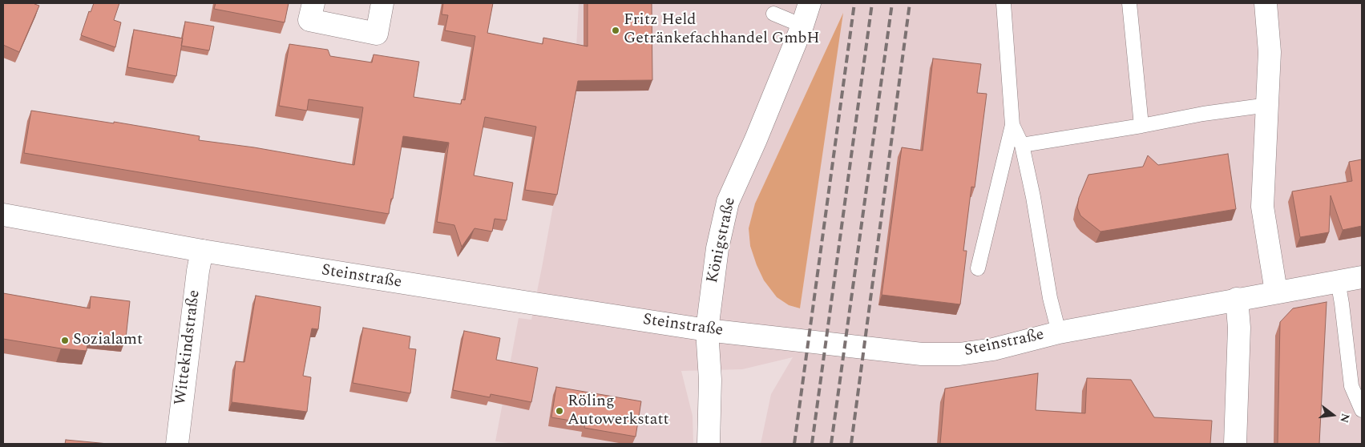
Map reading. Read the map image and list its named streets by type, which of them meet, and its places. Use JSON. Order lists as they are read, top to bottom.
{
  "streets": {
    "main road": ["Königstraße", "Steinstraße", "Wittekindstraße"]
  },
  "crossings": [
    ["Königstraße", "Steinstraße"],
    ["Steinstraße", "Wittekindstraße"]
  ],
  "places": ["Fritz Held Getränkefachhandel GmbH", "Sozialamt", "Röling Autowerkstatt"],
  "north": "right"
}
